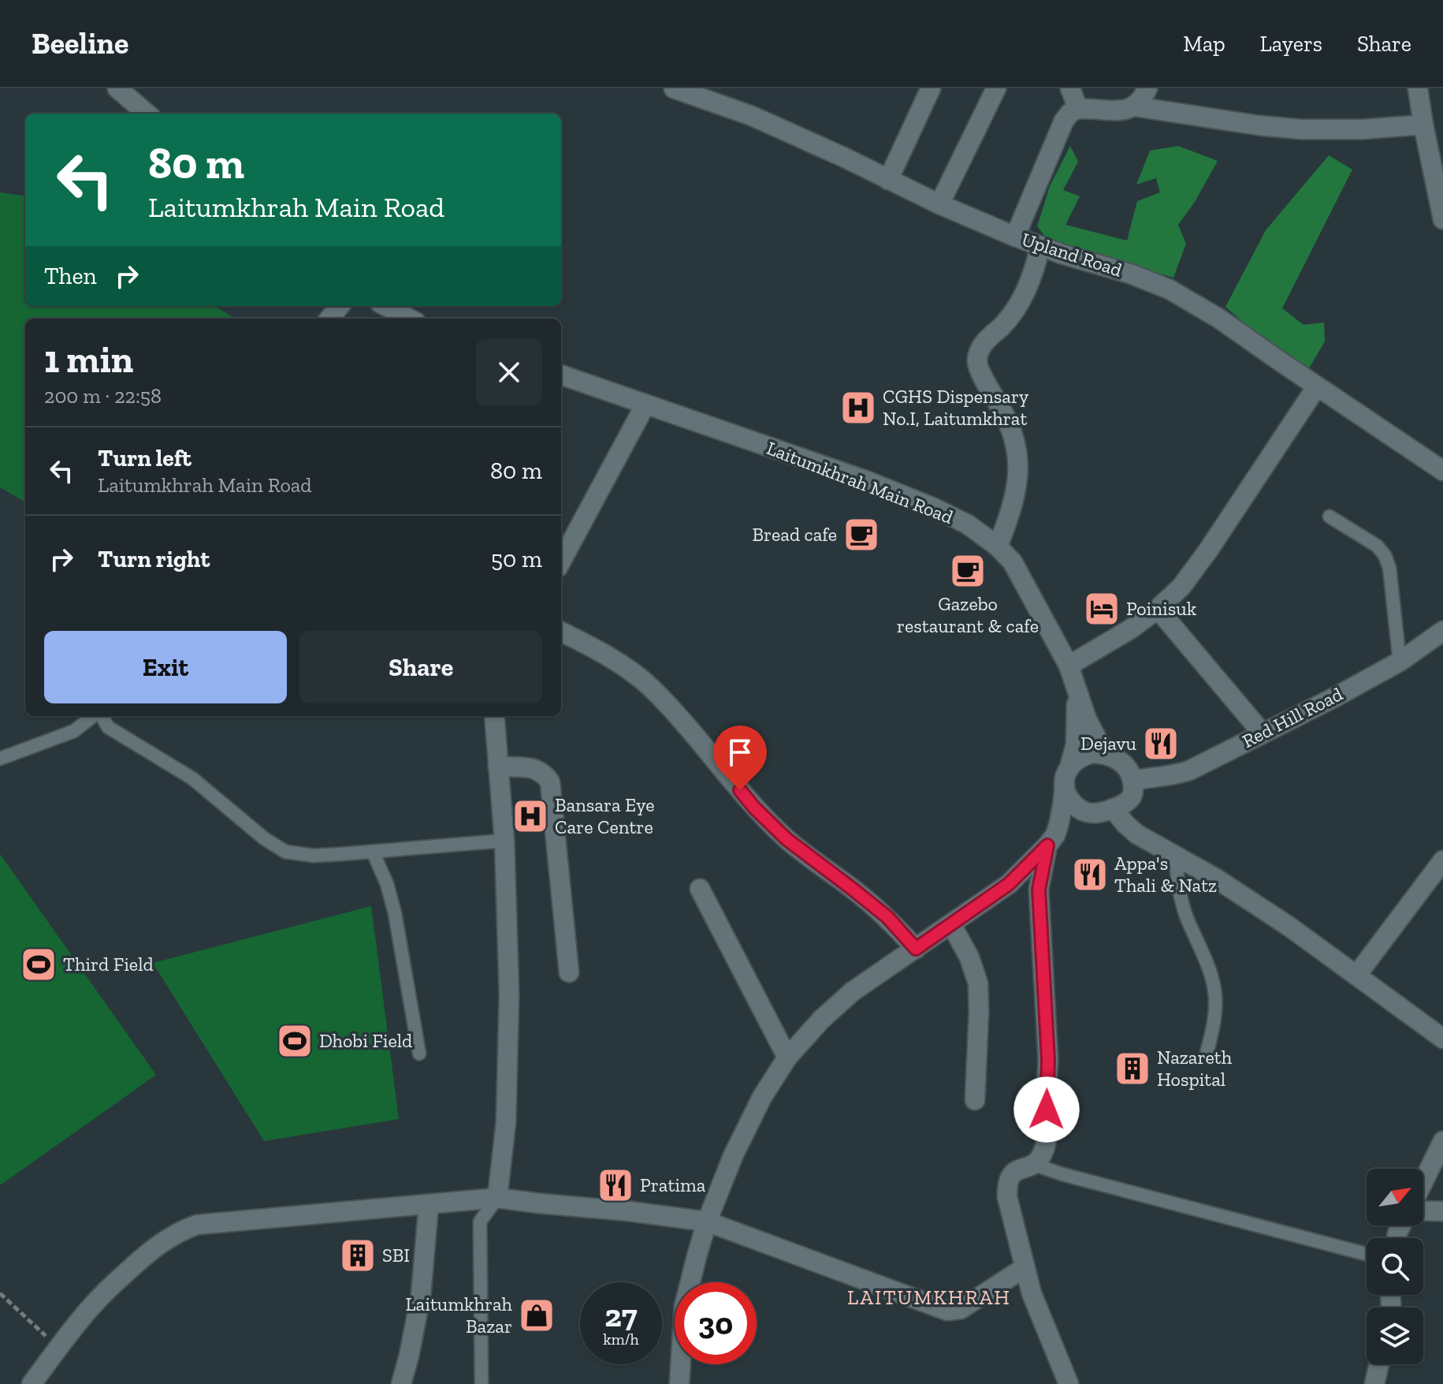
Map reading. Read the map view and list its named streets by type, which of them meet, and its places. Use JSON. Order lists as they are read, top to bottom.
{
  "streets": {
    "street": ["Upland Road", "Laitumkhrah Main Road", "Red Hill Road"]
  },
  "crossings": [
    ["Laitumkhrah Main Road", "Red Hill Road"]
  ],
  "districts": ["LAITUMKHRAH"],
  "places": {
    "hospital": ["CGHS Dispensary No.I, Laitumkhrat", "Bansara Eye Care Centre"],
    "cafe": ["Bread cafe", "Gazebo restaurant & cafe"],
    "hotel": ["Poinisuk"],
    "restaurant": ["Dejavu", "Appa's Thali & Natz", "Pratima"],
    "sports": ["Third Field", "Dhobi Field"],
    "building": ["Nazareth Hospital", "SBI"],
    "shop": ["Laitumkhrah Bazar"]
  },
  "north": "top right",
  "page": {
    "header": "Beeline",
    "nav": ["Map", "Layers", "Share"],
    "turn": ["80 m", "Laitumkhrah Main Road"],
    "then": "Then",
    "heading": ["1 min", "200 m · 22:58"],
    "list": [
      {
        "name": "Turn left",
        "note": "Laitumkhrah Main Road",
        "value": "80 m"
      },
      {
        "name": "Turn right",
        "value": "50 m"
      }
    ],
    "buttons": ["Exit", "Share"],
    "speed": "27 km/h",
    "limit": "30"
  }
}
